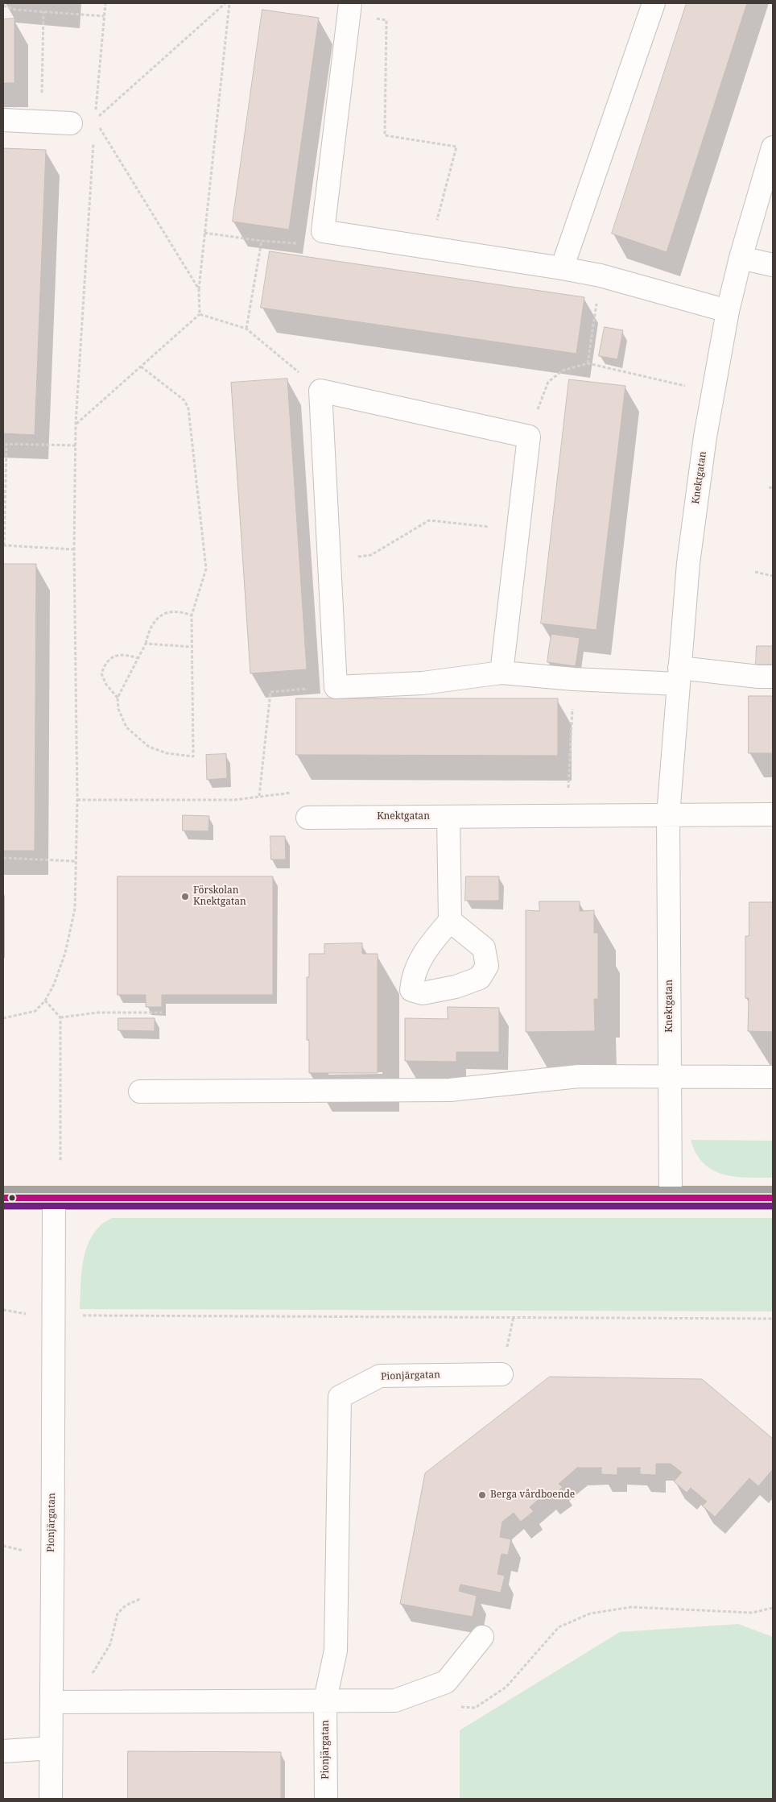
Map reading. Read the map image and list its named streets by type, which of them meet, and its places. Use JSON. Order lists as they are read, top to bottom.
{
  "streets": {
    "street": ["Knektgatan", "Pionjärgatan"]
  },
  "places": ["Förskolan Knektgatan", "Berga vårdboende"]
}
